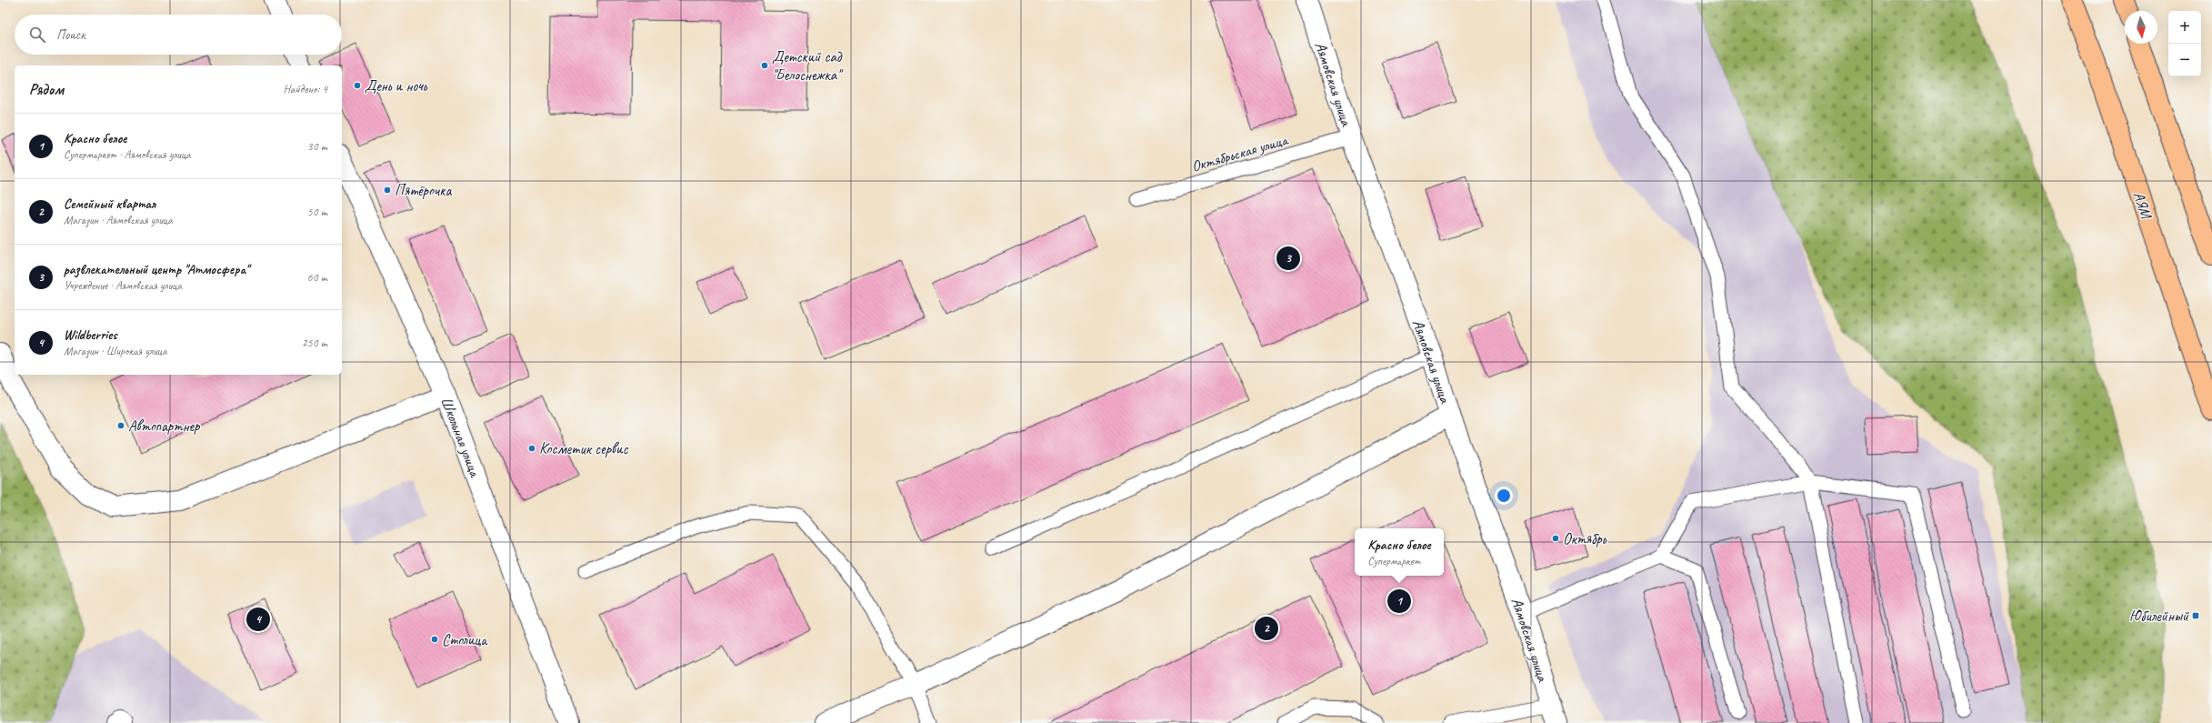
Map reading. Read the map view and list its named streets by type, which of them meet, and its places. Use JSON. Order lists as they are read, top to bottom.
{
  "streets": {
    "highway": ["АЯМ"],
    "street": ["Аямовская улица", "Школьная улица"],
    "lane": ["Октябрьская улица"]
  },
  "crossings": [
    ["Аямовская улица", "Октябрьская улица"]
  ],
  "places": {
    "other": [
      "Детский сад \"Белоснежка\"",
      "День и ночь",
      "Пятёрочка",
      "Автопартнер",
      "Косметик сервис",
      "Октябрь",
      "Столица"
    ],
    "transit": ["Юбилейный"]
  },
  "north": "bottom",
  "page": {
    "map_buttons": ["+", "−"],
    "search": "Поиск",
    "heading": ["Рядом", "Найдено: 4"],
    "list": [
      {
        "mark": "1",
        "name": "Красно белое",
        "note": "Супермаркет · Аямовская улица",
        "value": "30 m"
      },
      {
        "mark": "2",
        "name": "Семейный квартал",
        "note": "Магазин · Аямовская улица",
        "value": "50 m"
      },
      {
        "mark": "3",
        "name": "развлекательный центр \"Атмосфера\"",
        "note": "Учреждение · Аямовская улица",
        "value": "60 m"
      },
      {
        "mark": "4",
        "name": "Wildberries",
        "note": "Магазин · Широкая улица",
        "value": "250 m"
      }
    ],
    "pins": [
      "3",
      "1",
      "4",
      "2"
    ],
    "popup": ["Красно белое", "Супермаркет"]
  }
}
